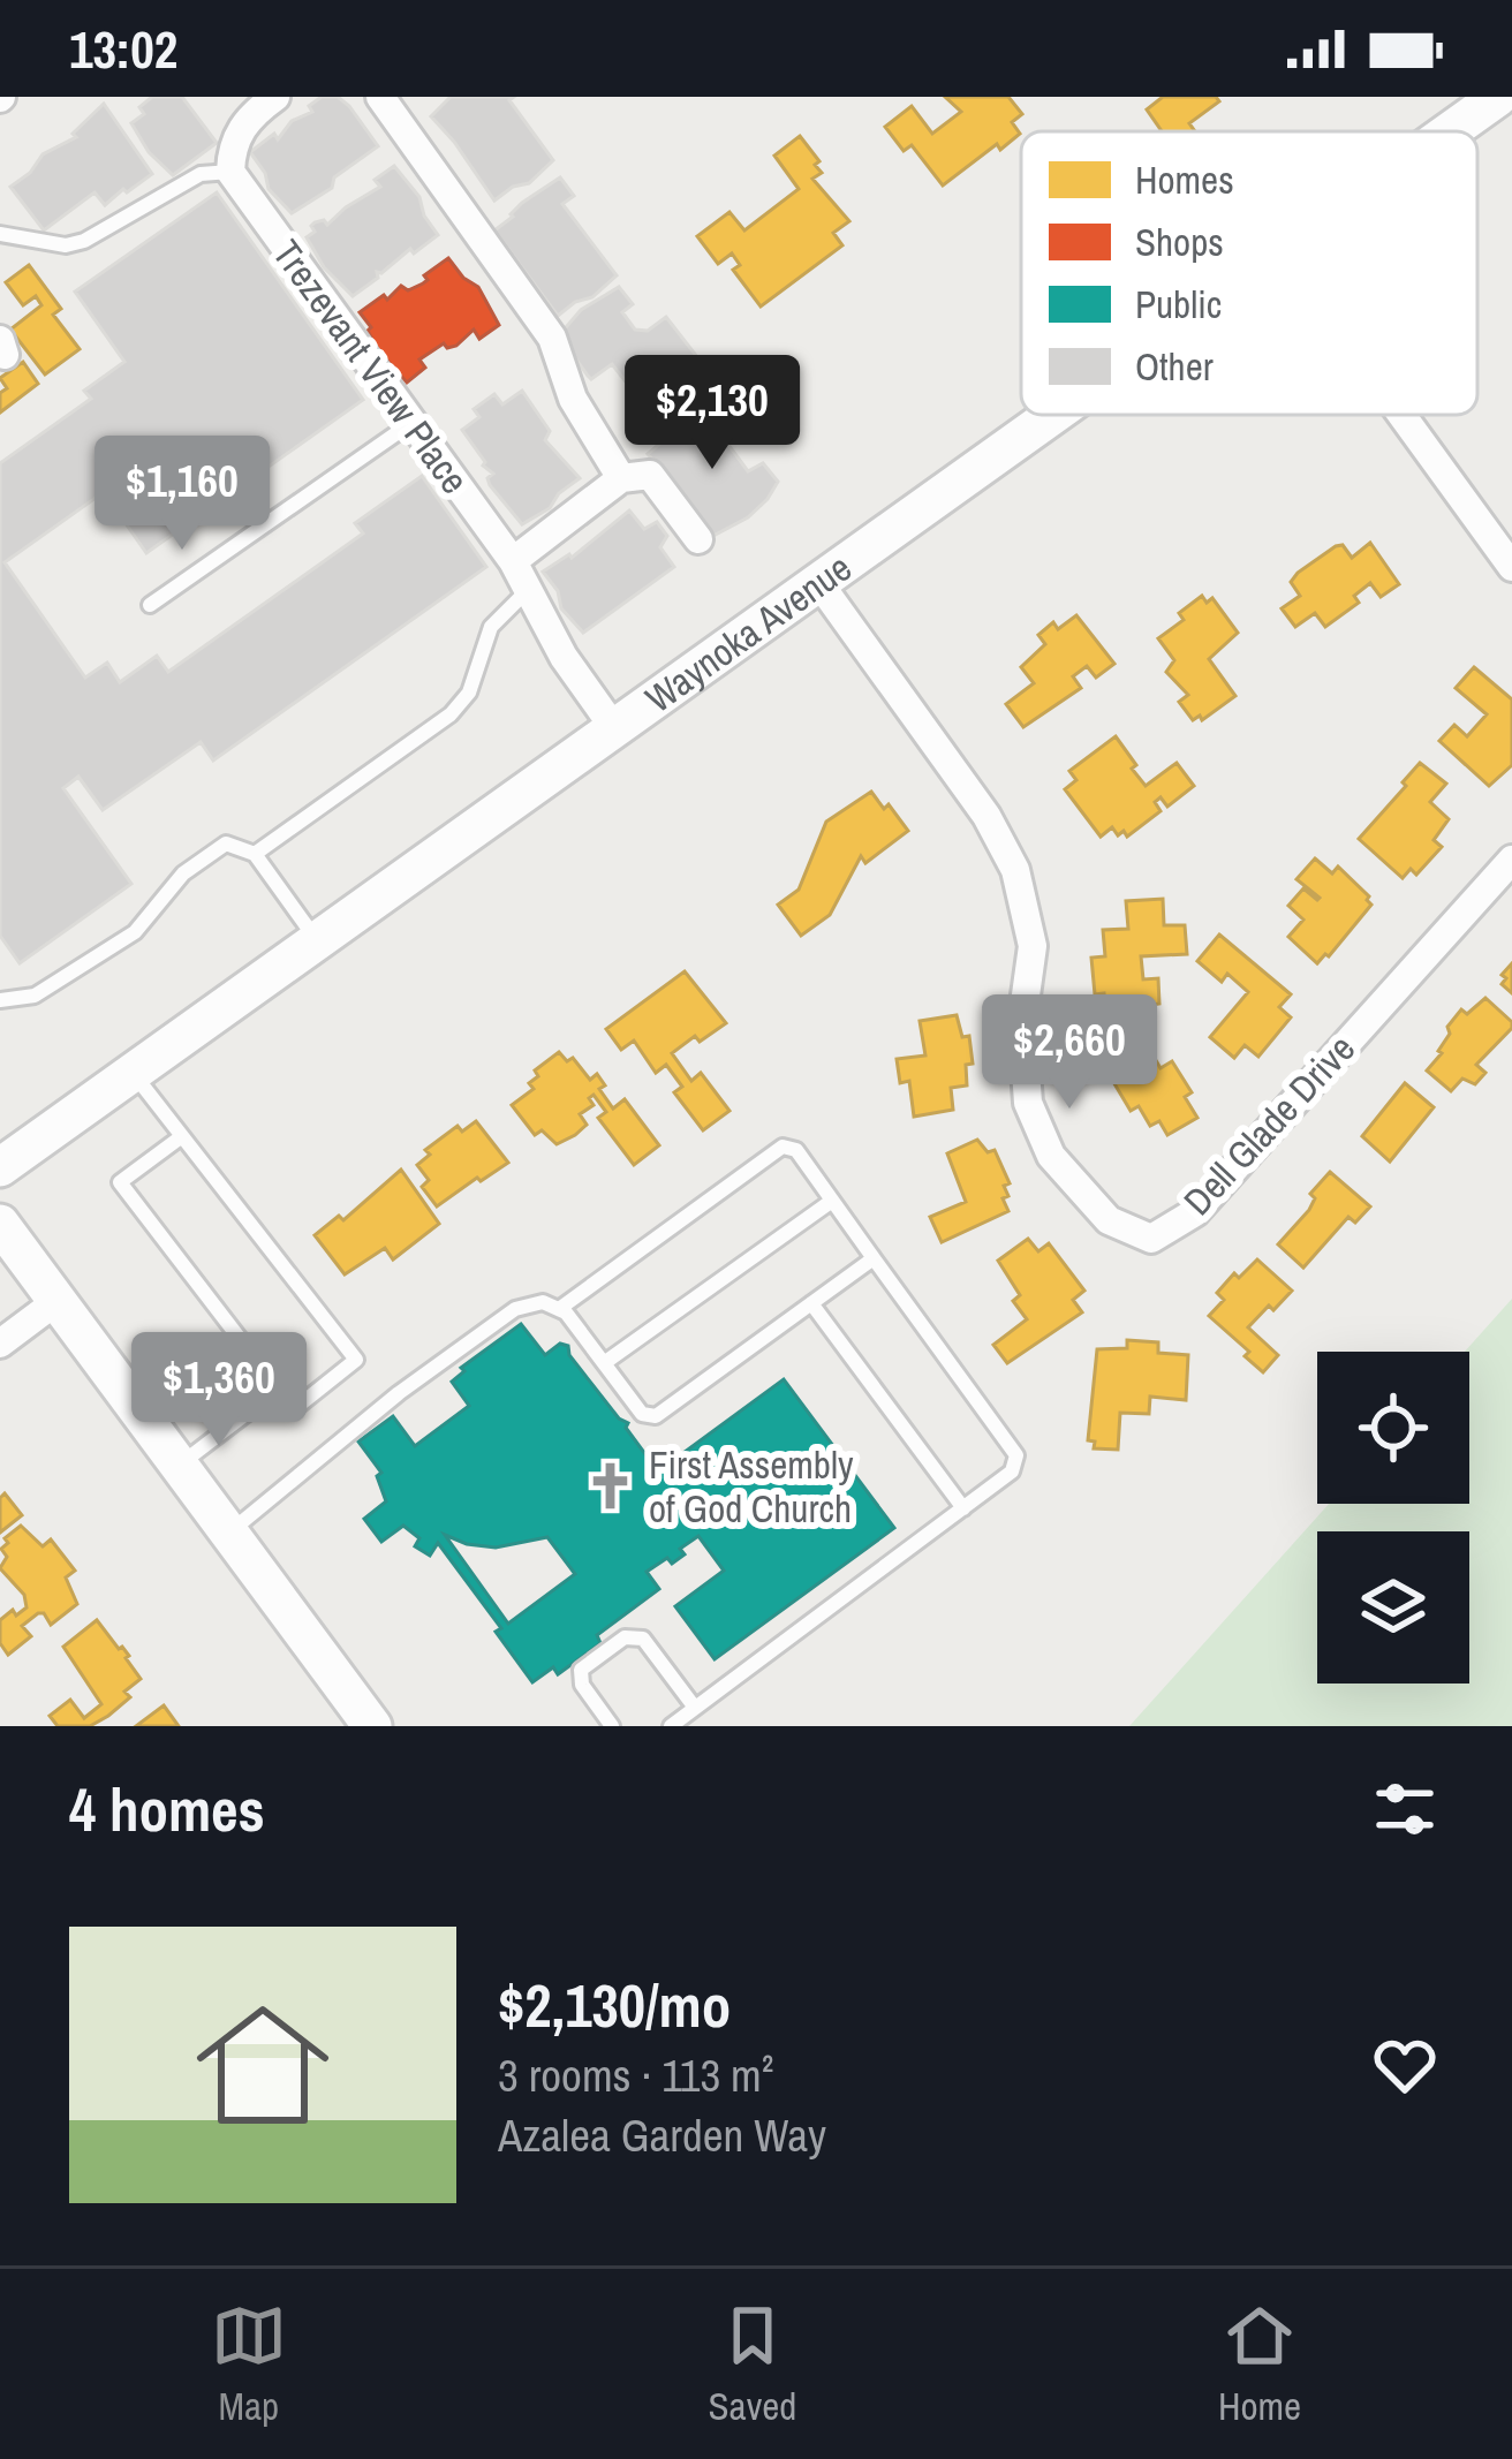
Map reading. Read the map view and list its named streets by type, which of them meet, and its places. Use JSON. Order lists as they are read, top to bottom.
{
  "streets": {
    "street": ["Trezevant View Place", "Waynoka Avenue", "Dell Glade Drive"]
  },
  "crossings": [
    ["Trezevant View Place", "Waynoka Avenue"],
    ["Waynoka Avenue", "Dell Glade Drive"]
  ],
  "places": {
    "church": ["First Assembly of God Church"]
  },
  "legend": [
    "Homes",
    "Shops",
    "Public",
    "Other"
  ],
  "page": {
    "status": "13:02",
    "price": [
      "$2,130",
      "$1,160",
      "$2,660",
      "$1,360"
    ],
    "heading": "4 homes",
    "list": [
      {
        "name": "$2,130/mo",
        "note": "3 rooms · 113 m² · Azalea Garden Way"
      }
    ],
    "tabs": ["Map", "Saved", "Home"]
  }
}
